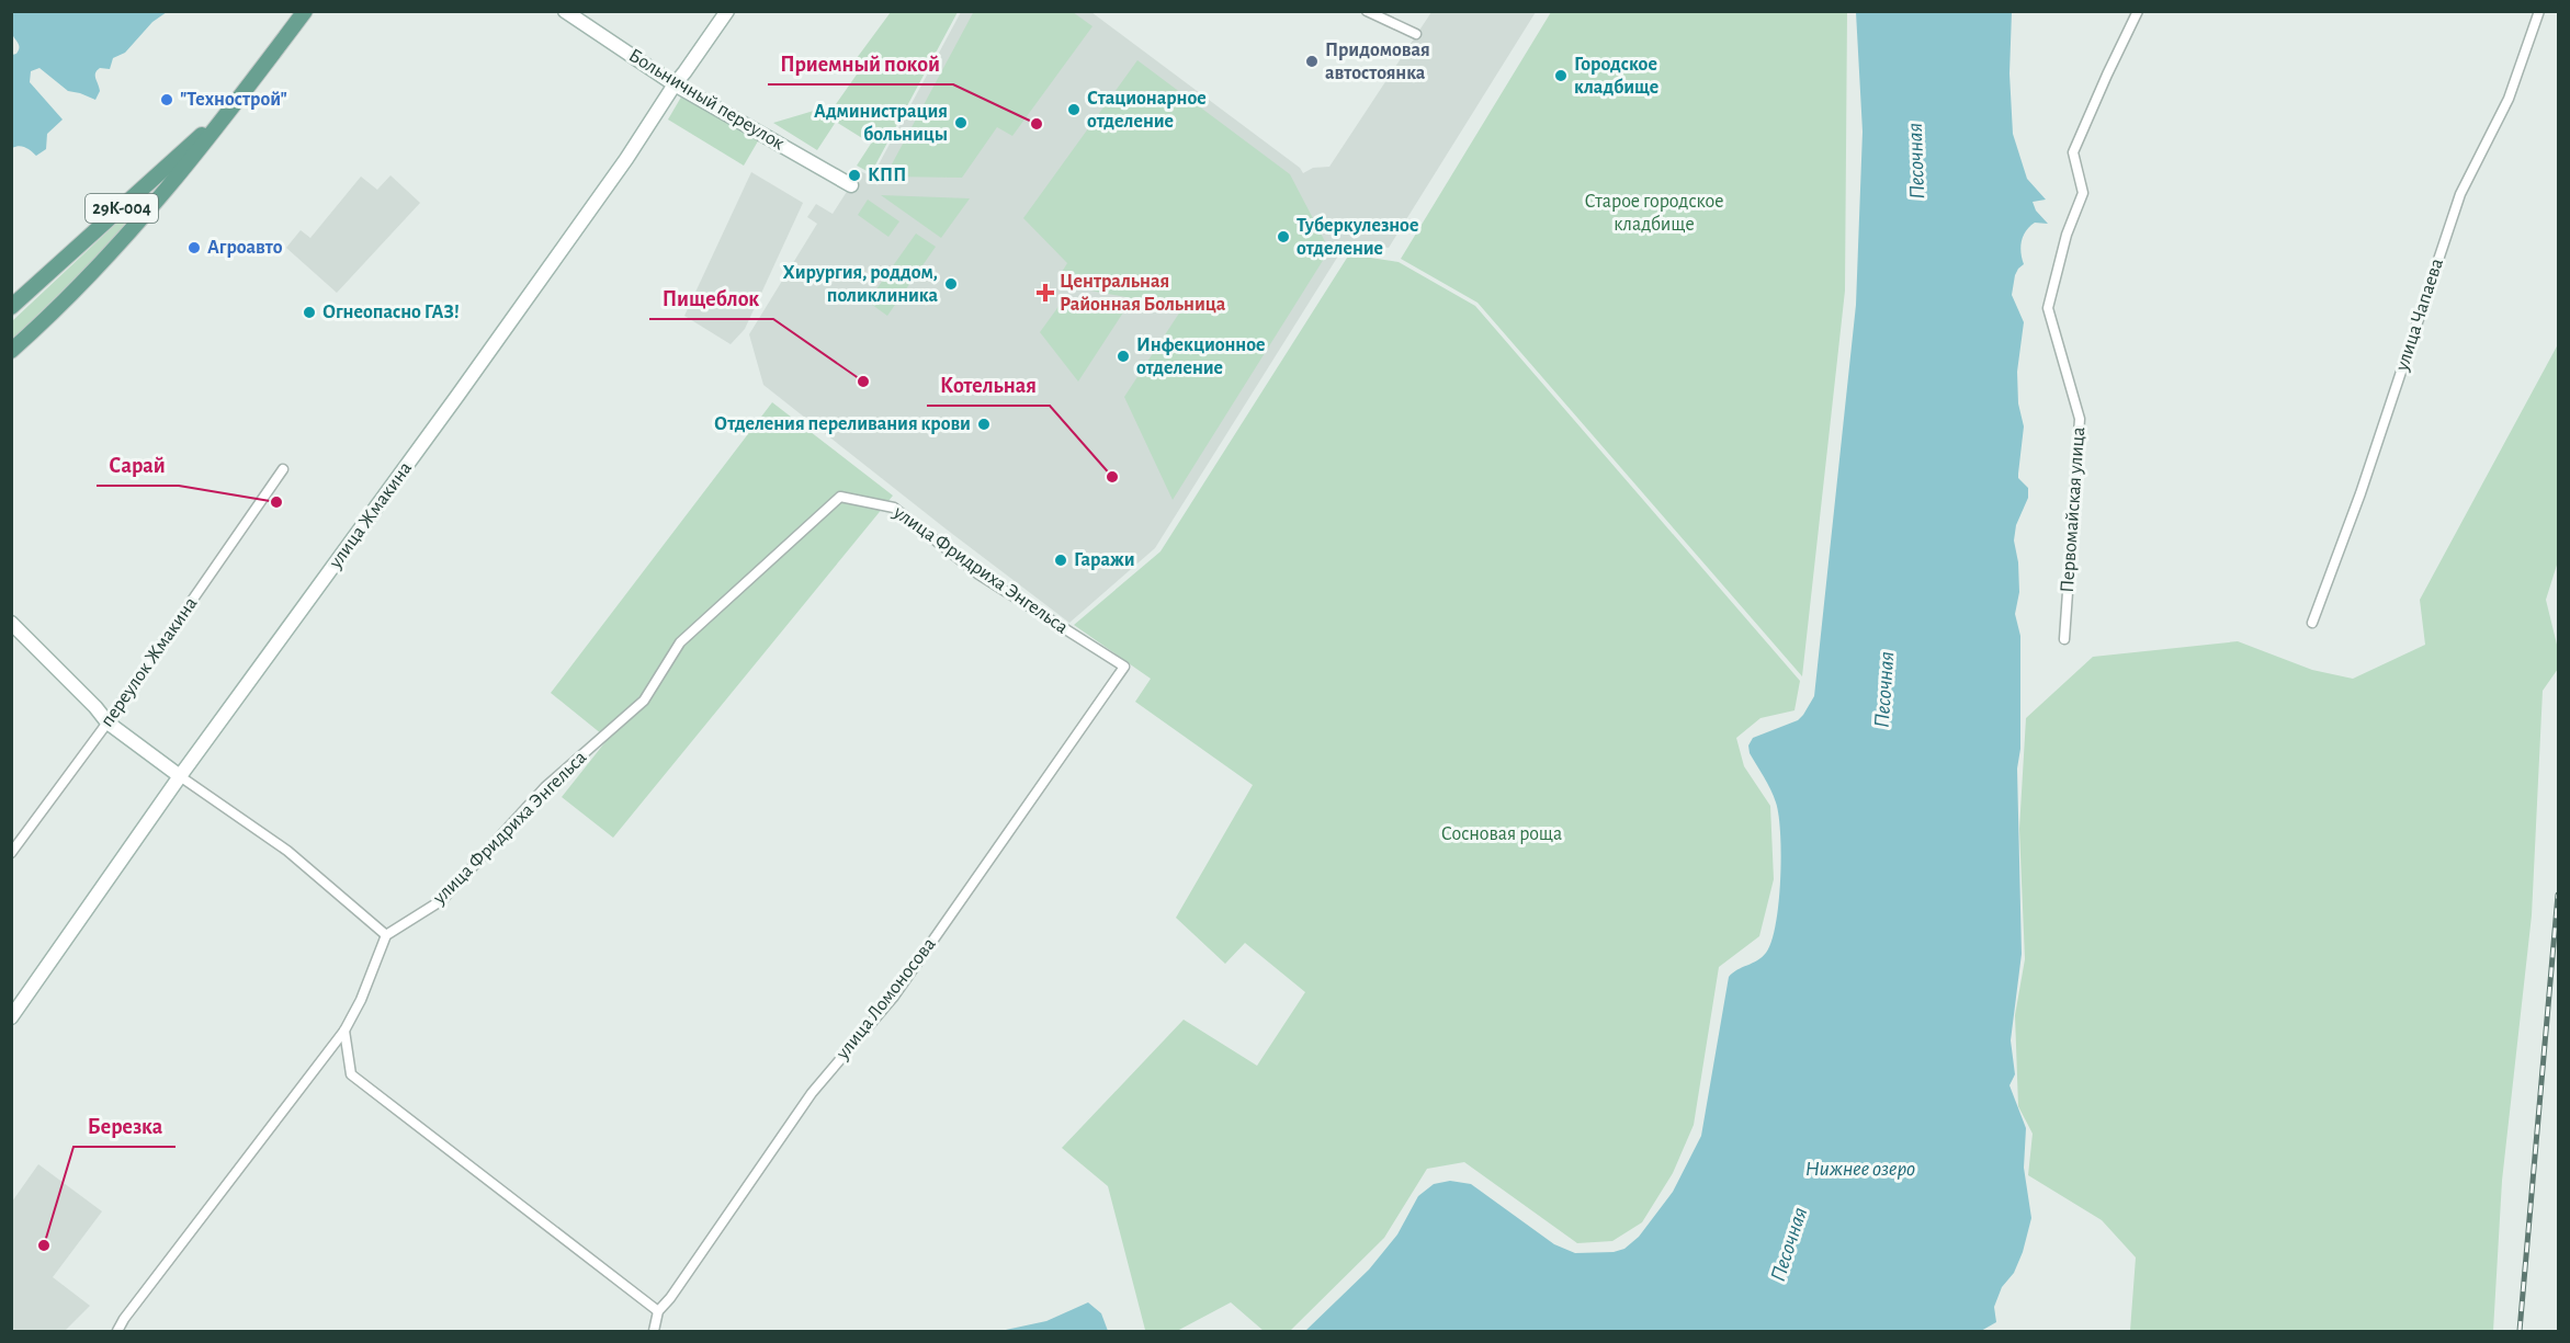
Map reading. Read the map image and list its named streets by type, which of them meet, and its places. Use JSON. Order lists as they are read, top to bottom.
{
  "streets": {
    "main road": ["29К-004"],
    "street": [
      "Больничный переулок",
      "улица Чапаева",
      "Первомайская улица",
      "улица Жмакина",
      "улица Фридриха Энгельса",
      "переулок Жмакина",
      "улица Ломоносова"
    ]
  },
  "crossings": [
    ["Больничный переулок", "улица Жмакина"],
    ["улица Фридриха Энгельса", "улица Ломоносова"]
  ],
  "water": ["Песочная", "Нижнее озеро"],
  "parks": ["Старое городское кладбище", "Сосновая роща"],
  "places": {
    "other": [
      "Придомовая автостоянка",
      "Городское кладбище",
      "\"Технострой\"",
      "Стационарное отделение",
      "Администрация больницы",
      "Приемный покой",
      "КПП",
      "Туберкулезное отделение",
      "Агроавто",
      "Хирургия, роддом, поликлиника",
      "Огнеопасно ГАЗ!",
      "Инфекционное отделение",
      "Пищеблок",
      "Отделения переливания крови",
      "Котельная",
      "Сарай",
      "Гаражи",
      "Березка"
    ],
    "health": ["Центральная Районная Больница"]
  }
}
